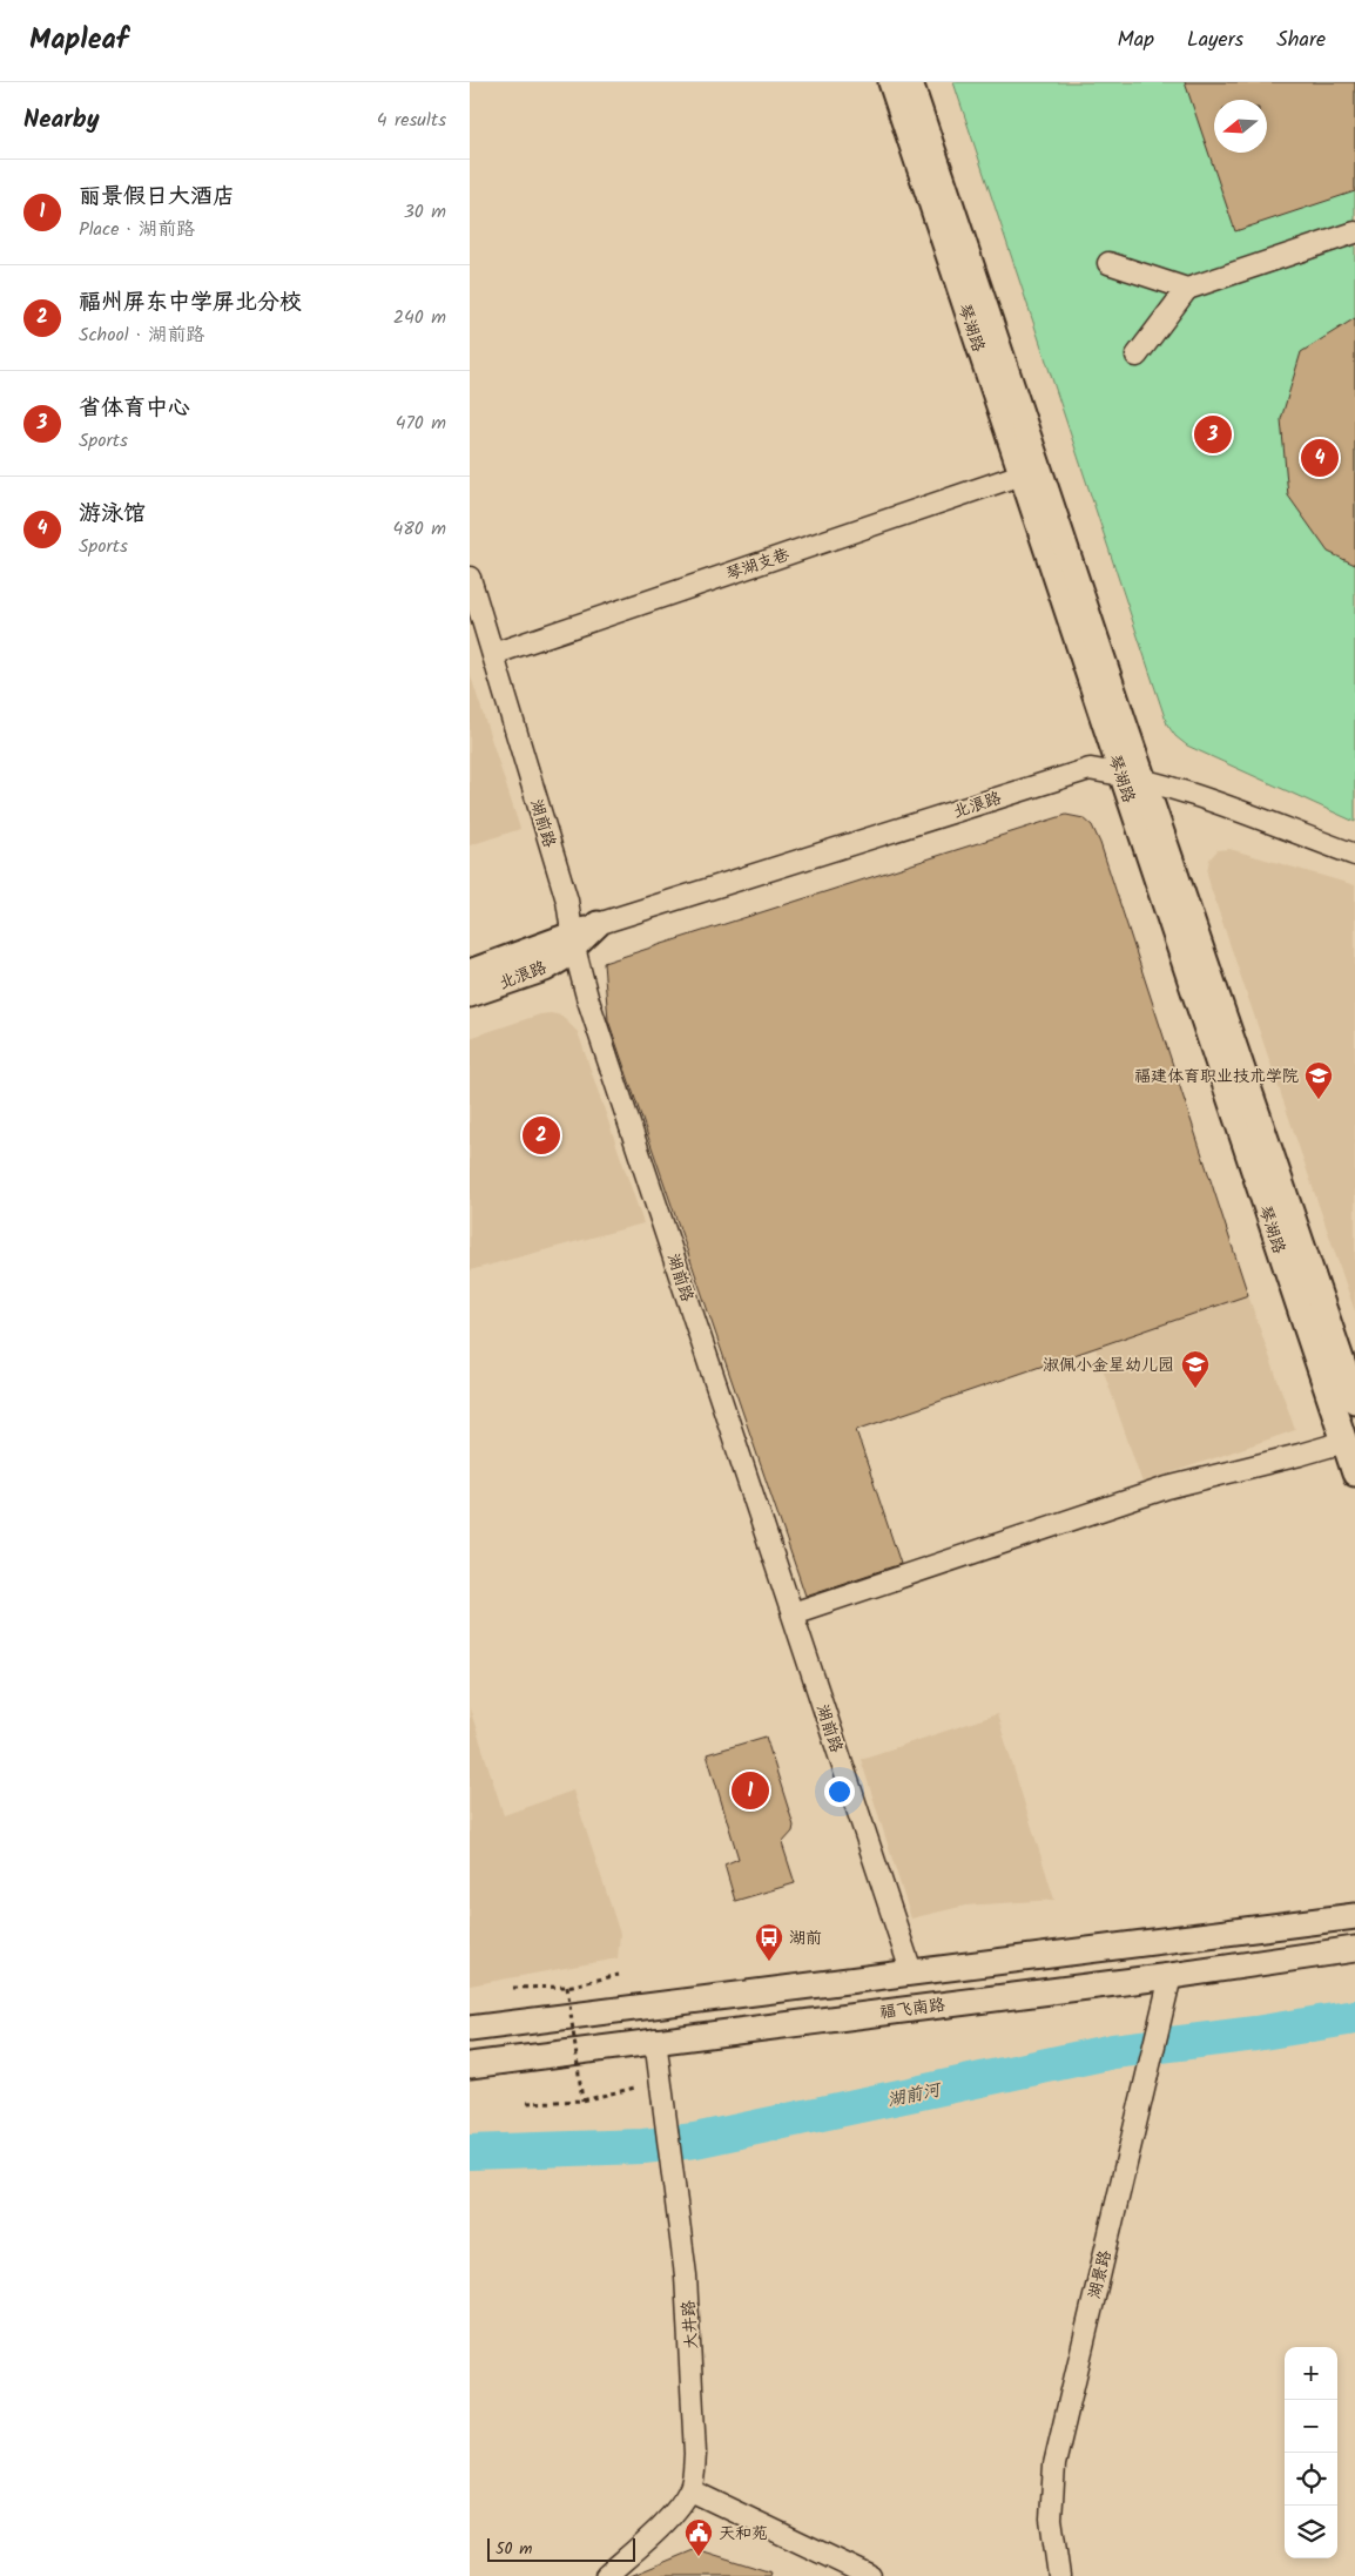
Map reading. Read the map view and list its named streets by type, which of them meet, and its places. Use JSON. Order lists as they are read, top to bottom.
{
  "streets": {
    "main road": ["琴湖路", "北浪路", "福飞南路"],
    "street": [
      "琴湖支巷",
      "湖前路",
      "湖景路",
      "大井路"
    ]
  },
  "crossings": [
    ["琴湖路", "琴湖支巷"],
    ["琴湖路", "北浪路"],
    ["琴湖支巷", "湖前路"],
    ["北浪路", "湖前路"],
    ["福飞南路", "湖景路"],
    ["福飞南路", "大井路"]
  ],
  "water": ["湖前河"],
  "places": {
    "school or university": ["福建体育职业技术学院", "淑佩小金星幼儿园"],
    "bus stop": ["湖前"],
    "public building": ["天和苑"]
  },
  "scale_bar": "50 m",
  "north": "left",
  "page": {
    "header": "Mapleaf",
    "nav": ["Map", "Layers", "Share"],
    "heading": ["Nearby", "4 results"],
    "list": [
      {
        "mark": "1",
        "name": "丽景假日大酒店",
        "note": "Place · 湖前路",
        "value": "30 m"
      },
      {
        "mark": "2",
        "name": "福州屏东中学屏北分校",
        "note": "School · 湖前路",
        "value": "240 m"
      },
      {
        "mark": "3",
        "name": "省体育中心",
        "note": "Sports",
        "value": "470 m"
      },
      {
        "mark": "4",
        "name": "游泳馆",
        "note": "Sports",
        "value": "480 m"
      }
    ],
    "pins": [
      "3",
      "4",
      "2",
      "1"
    ],
    "map_buttons": ["+", "−"],
    "scale": "50 m"
  }
}
